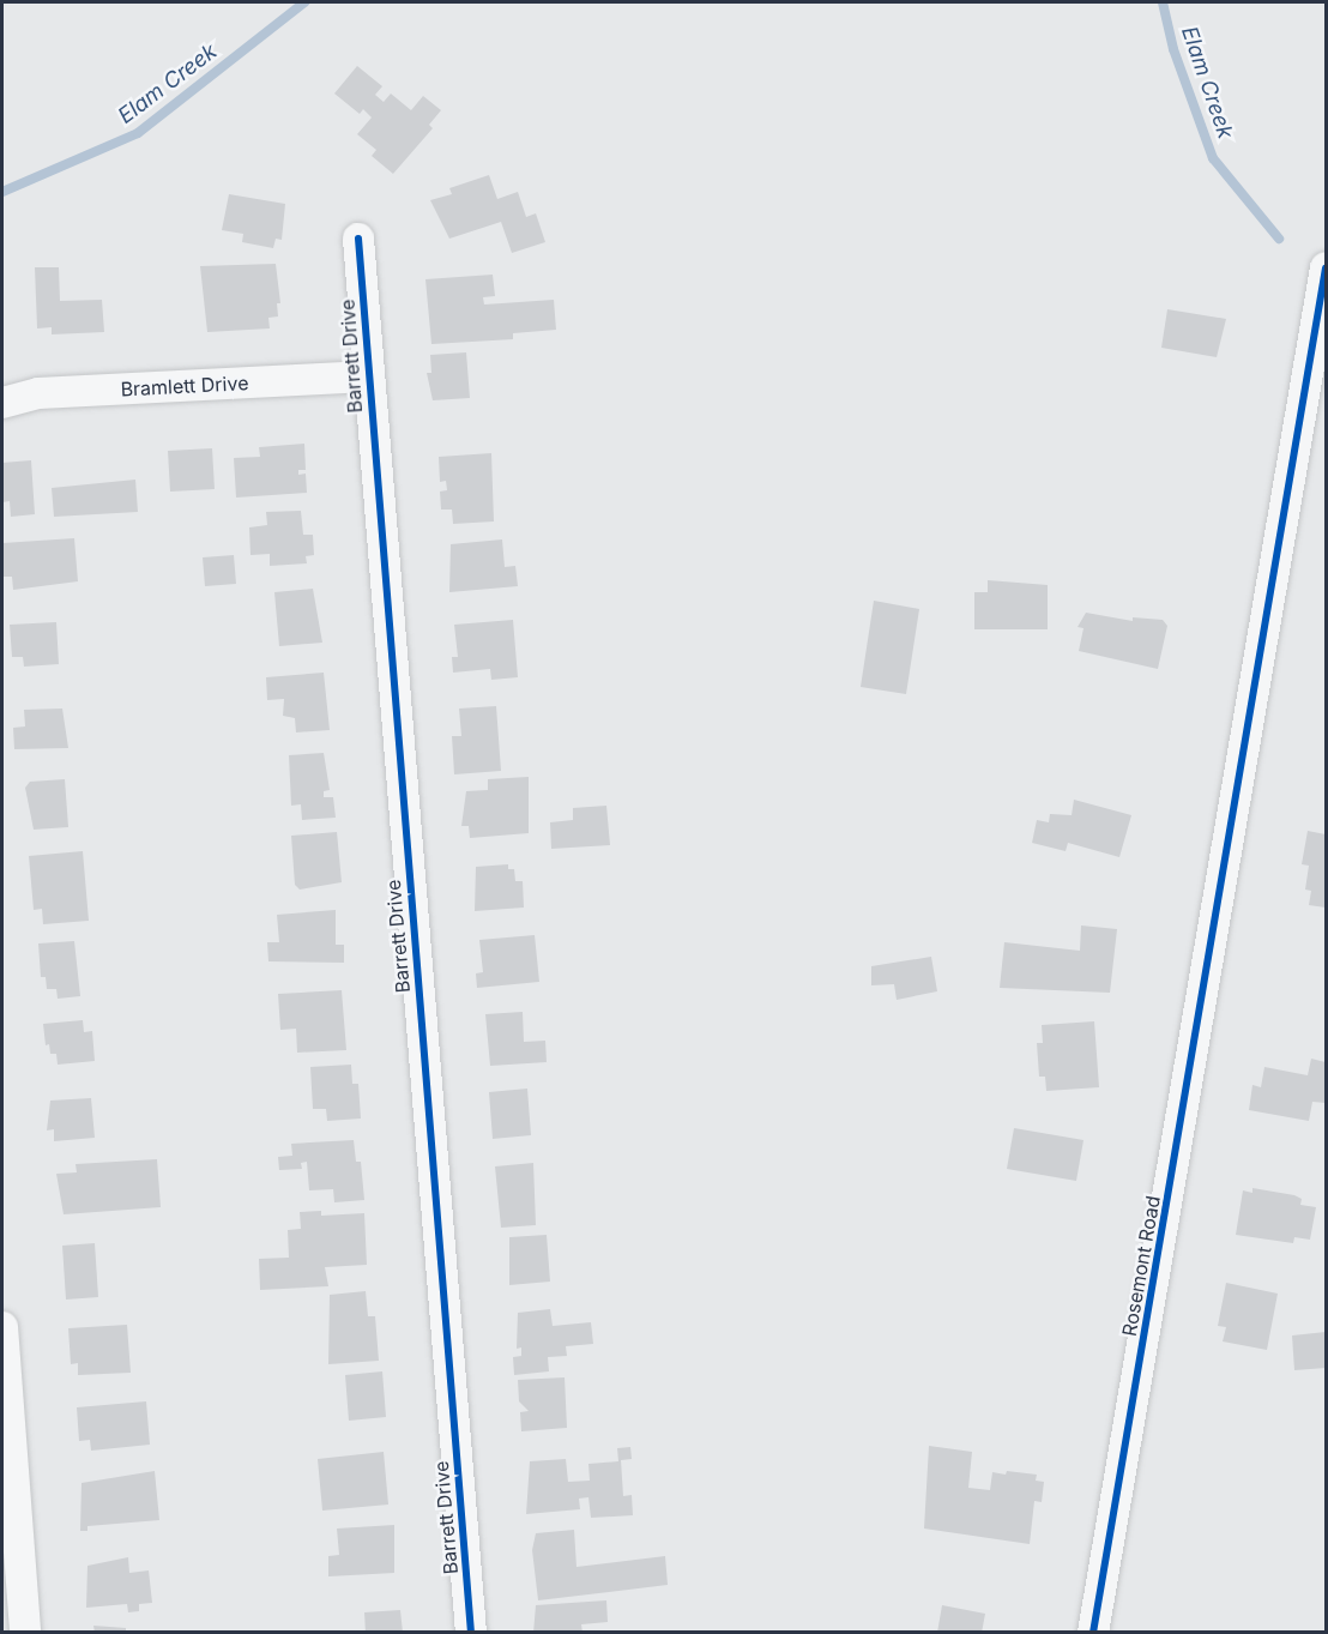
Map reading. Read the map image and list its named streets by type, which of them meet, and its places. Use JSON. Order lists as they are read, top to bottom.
{
  "streets": {
    "street": ["Barrett Drive", "Bramlett Drive", "Rosemont Road"]
  },
  "crossings": [
    ["Barrett Drive", "Bramlett Drive"]
  ],
  "water": ["Elam Creek"]
}
